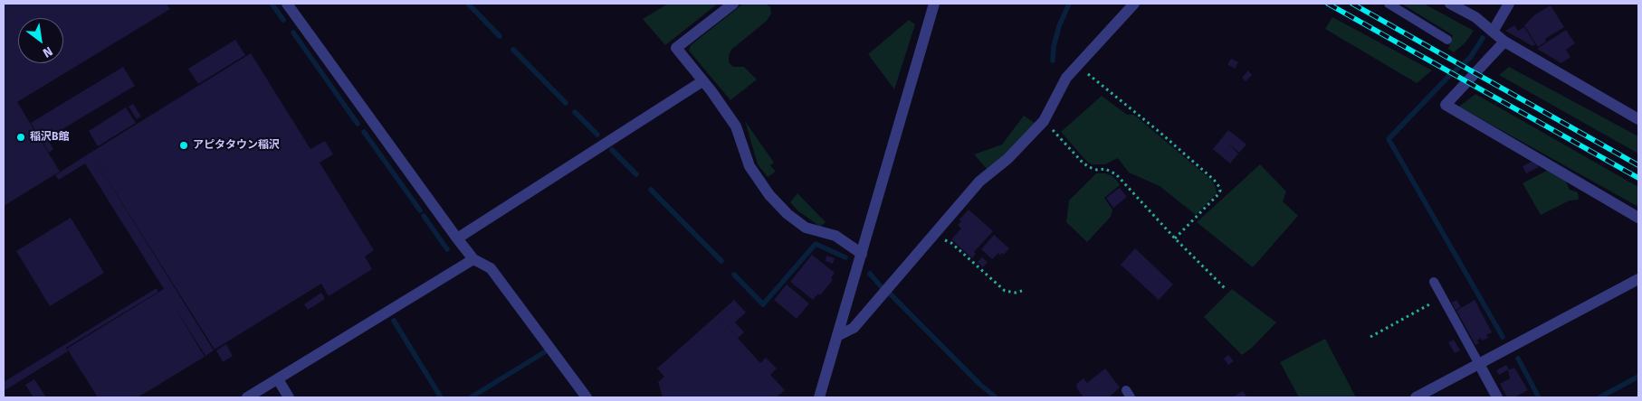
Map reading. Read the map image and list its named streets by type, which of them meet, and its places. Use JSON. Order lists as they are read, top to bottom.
{
  "places": ["稲沢B館", "アピタタウン稲沢"],
  "north": "bottom right"
}
